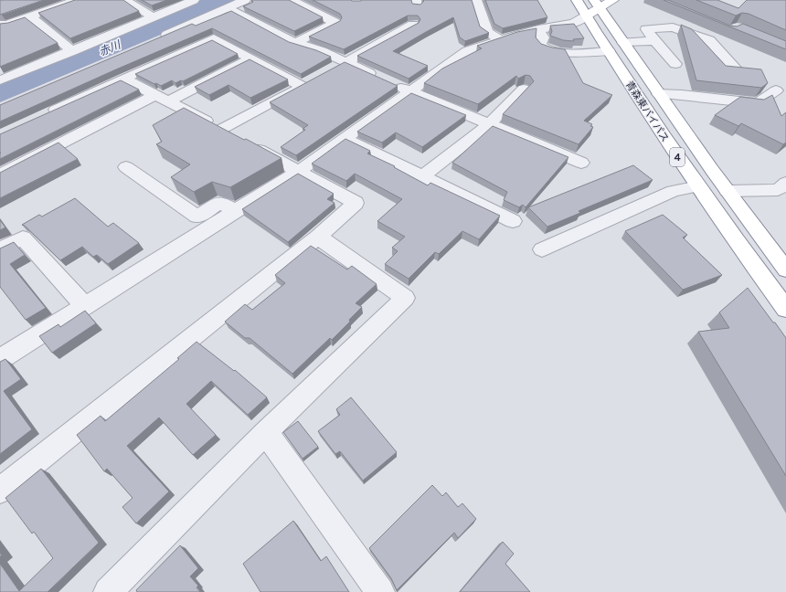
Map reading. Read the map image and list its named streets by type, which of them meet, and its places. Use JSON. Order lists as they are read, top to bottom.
{
  "streets": {
    "main road": ["青森東バイパス", "4"]
  },
  "water": ["赤川"]
}
